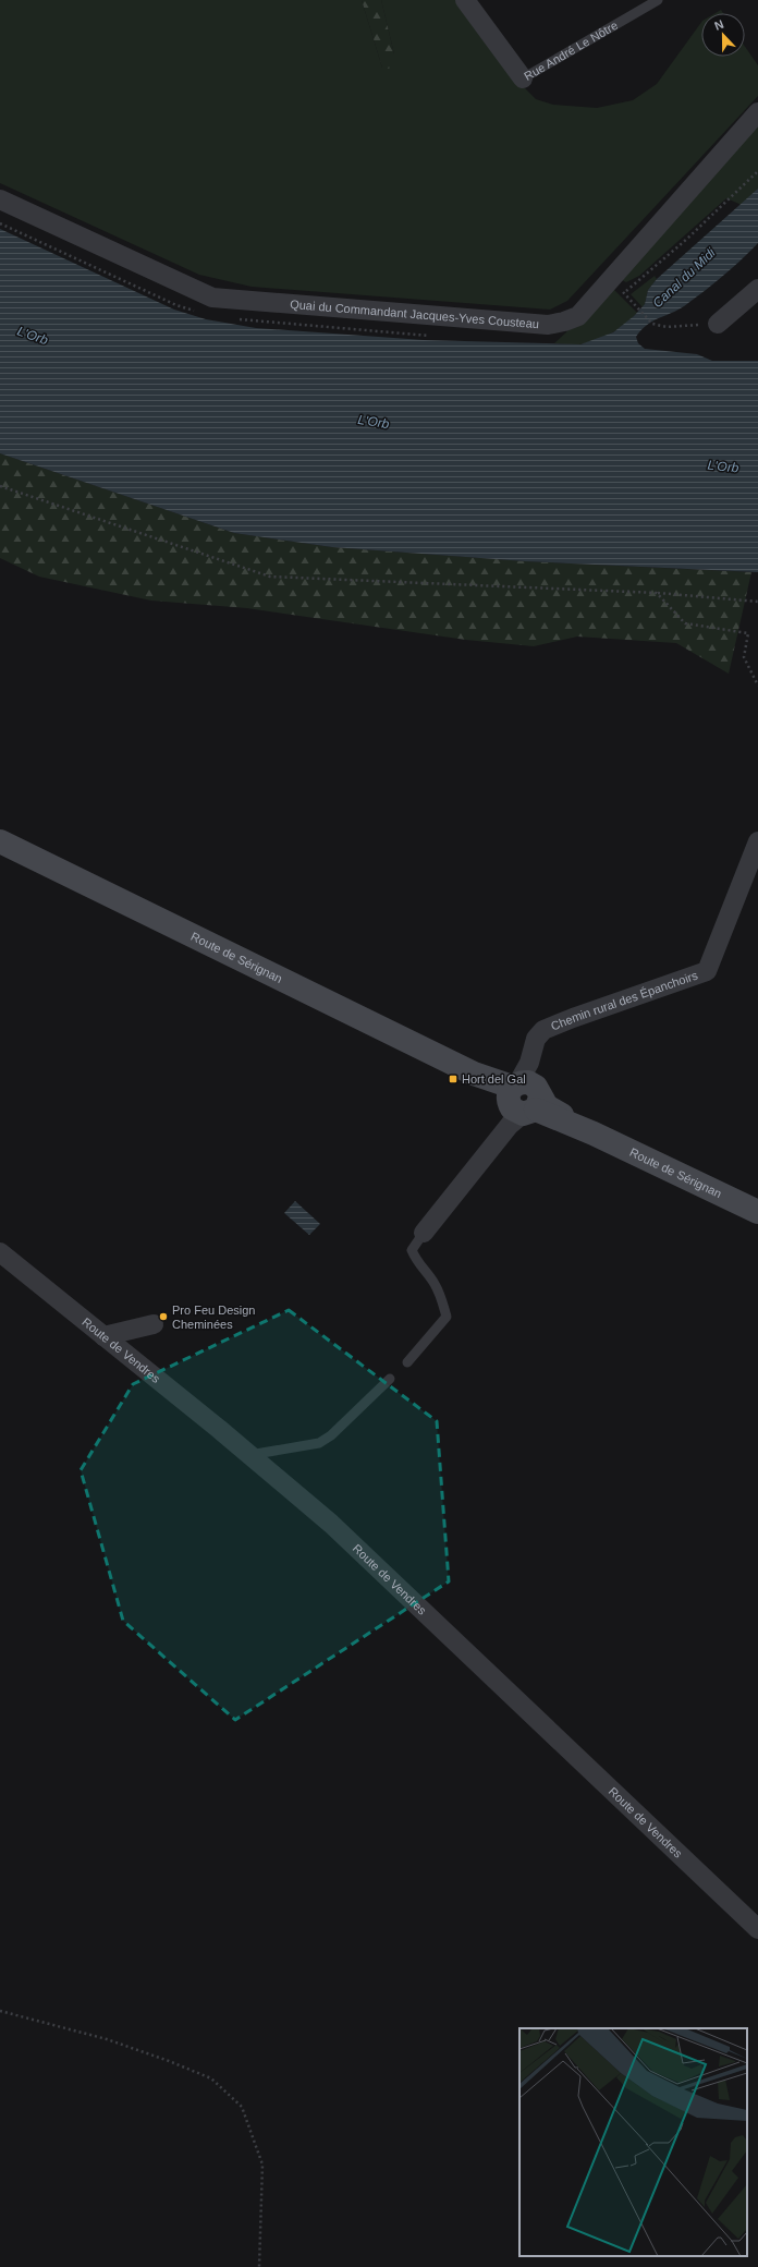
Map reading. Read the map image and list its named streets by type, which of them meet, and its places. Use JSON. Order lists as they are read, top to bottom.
{
  "streets": {
    "main road": ["Route de Sérignan"],
    "street": [
      "Rue André Le Nôtre",
      "Quai du Commandant Jacques-Yves Cousteau",
      "Chemin rural des Épanchoirs",
      "Route de Vendres"
    ]
  },
  "crossings": [
    ["Route de Sérignan", "Chemin rural des Épanchoirs"]
  ],
  "water": ["Canal du Midi", "L'Orb"],
  "places": {
    "transit": ["Hort del Gal"],
    "other": ["Pro Feu Design Cheminées"]
  },
  "north": "top"
}
